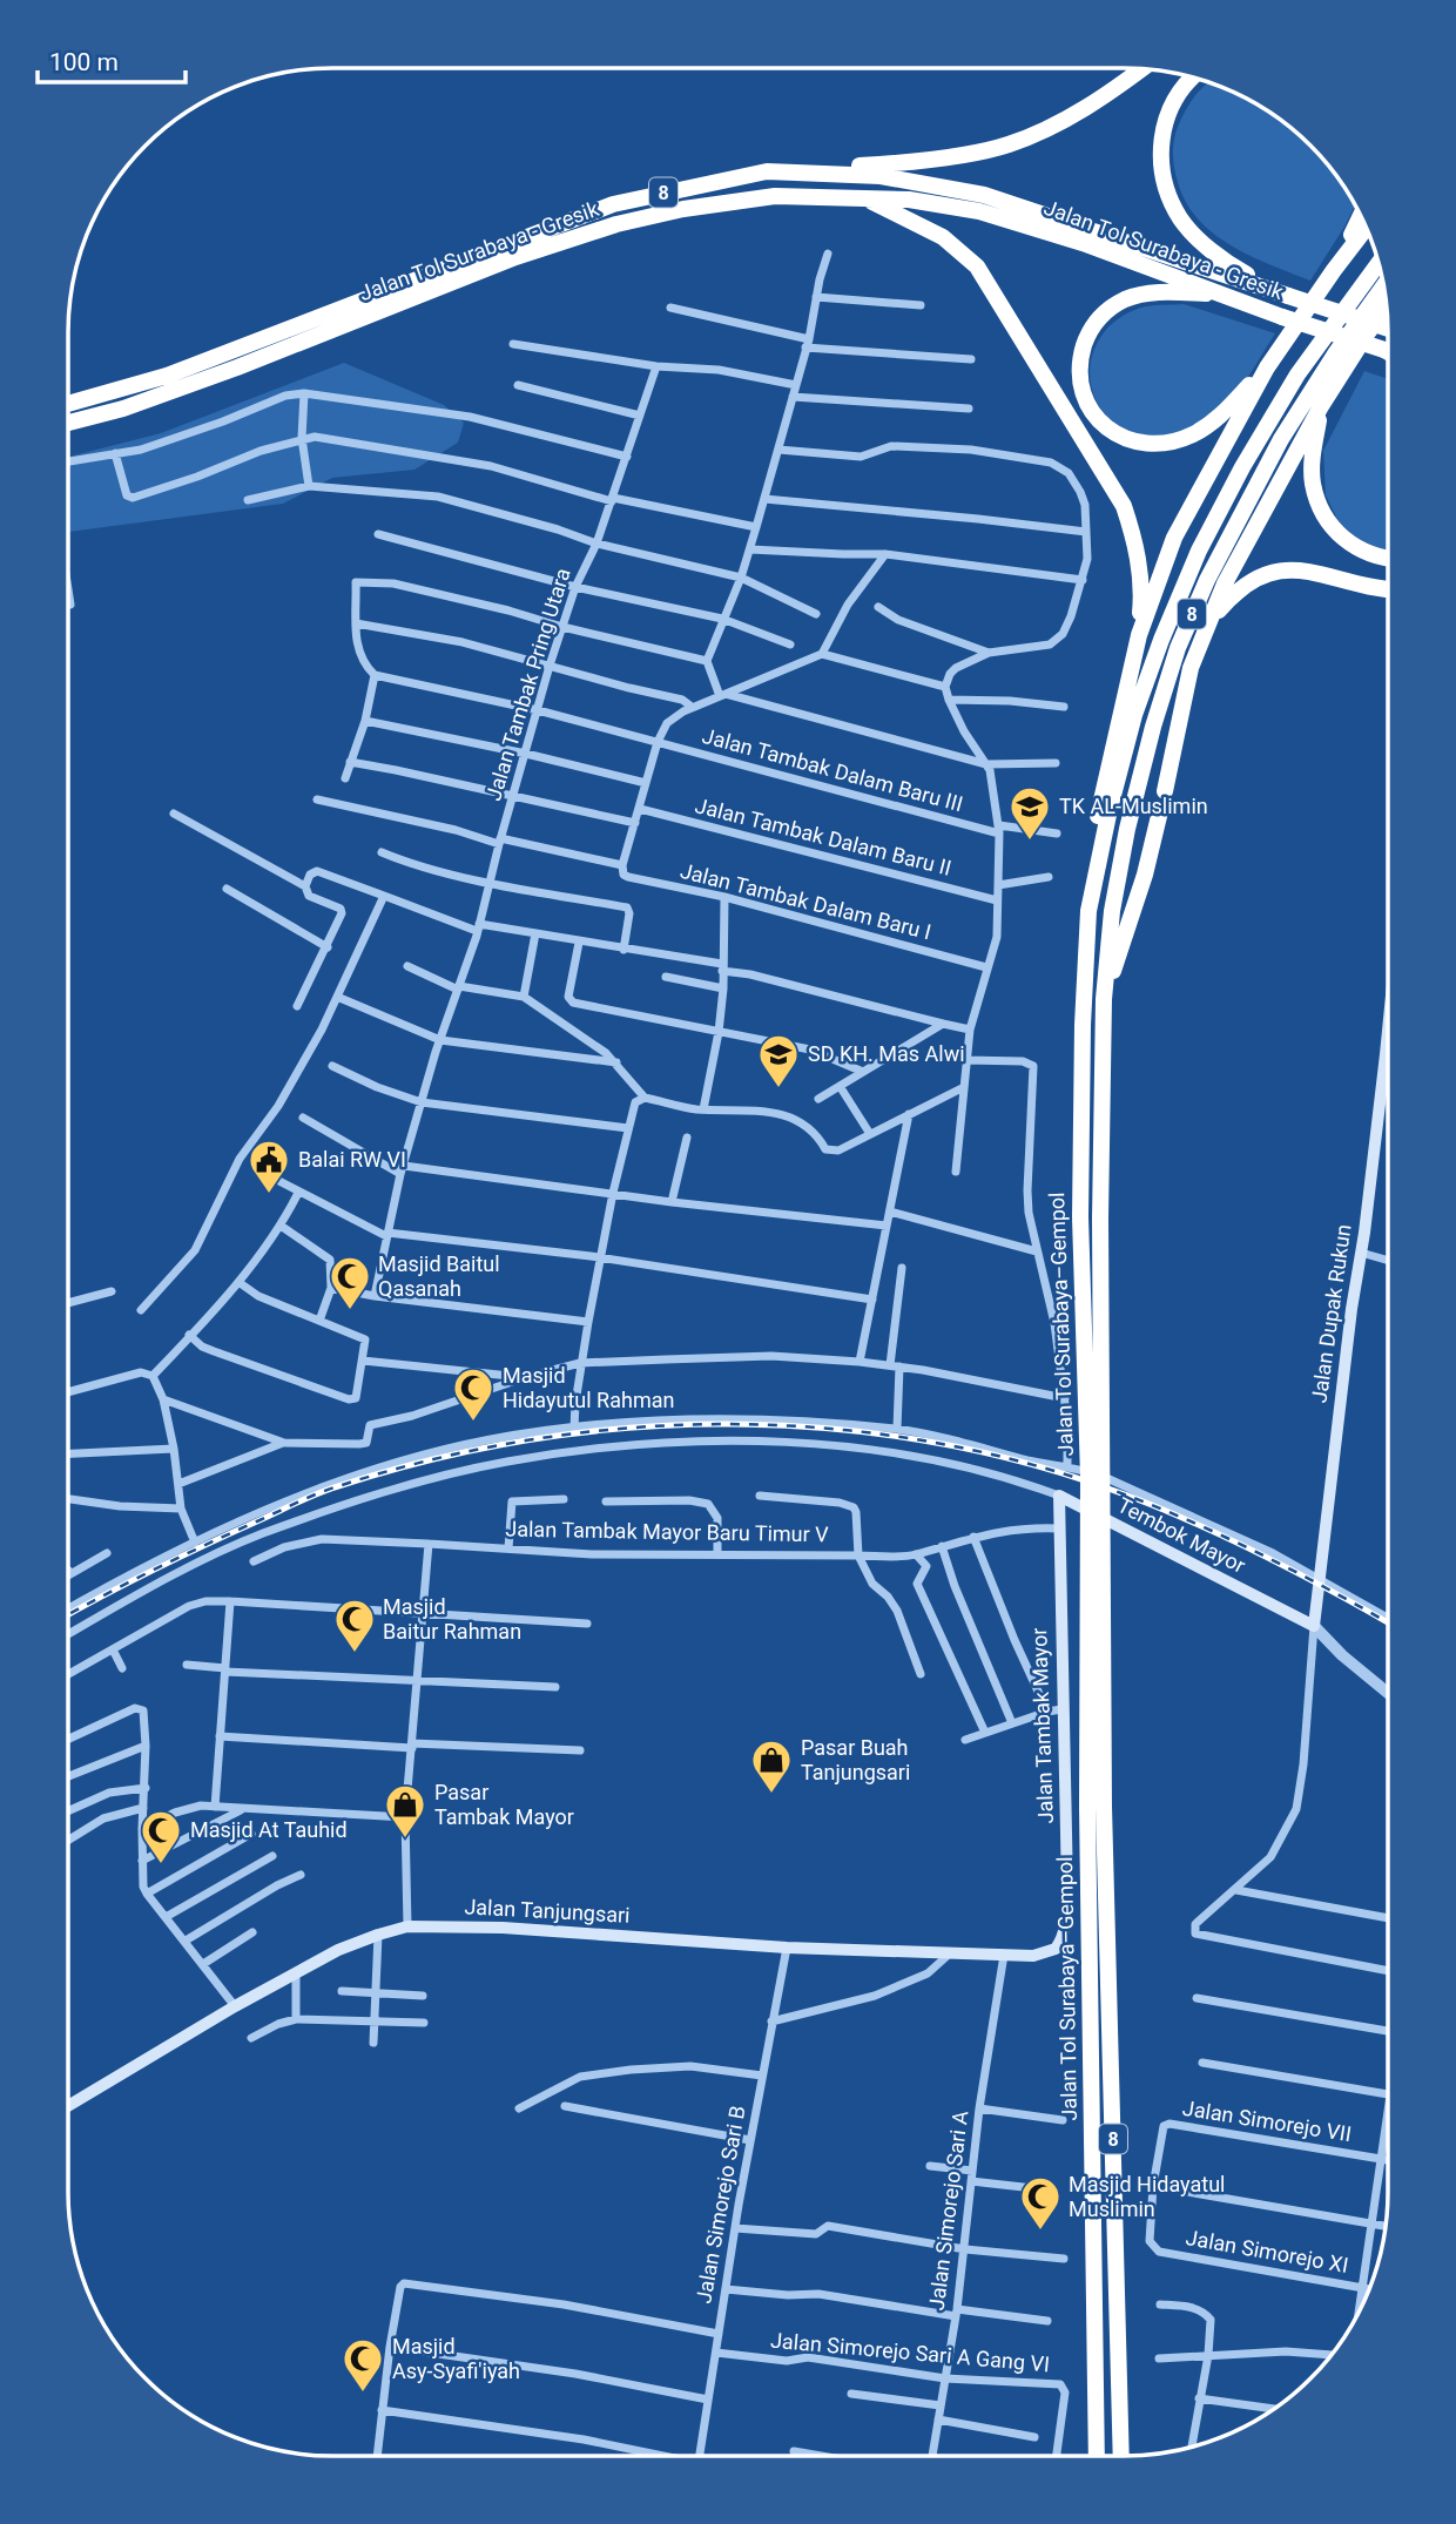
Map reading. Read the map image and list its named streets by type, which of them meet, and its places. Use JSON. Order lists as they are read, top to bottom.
{
  "streets": {
    "highway": ["8", "Jalan Tol Surabaya - Gresik", "Jalan Tol Surabaya–Gempol"],
    "main road": [
      "Jalan Dupak Rukun",
      "Tembok Mayor",
      "Jalan Tambak Mayor",
      "Jalan Tanjungsari"
    ],
    "street": [
      "Jalan Tambak Pring Utara",
      "Jalan Tambak Dalam Baru III",
      "Jalan Tambak Dalam Baru II",
      "Jalan Tambak Dalam Baru I",
      "Jalan Tambak Mayor Baru Timur V",
      "Jalan Simorejo VII",
      "Jalan Simorejo Sari B",
      "Jalan Simorejo Sari A",
      "Jalan Simorejo XI",
      "Jalan Simorejo Sari A Gang VI"
    ]
  },
  "crossings": [
    ["Jalan Tambak Pring Utara", "Jalan Tambak Dalam Baru III"],
    ["Jalan Dupak Rukun", "Tembok Mayor"],
    ["Jalan Tambak Mayor", "Jalan Tanjungsari"],
    ["Jalan Tanjungsari", "Jalan Simorejo Sari B"],
    ["Jalan Tanjungsari", "Jalan Simorejo Sari A"],
    ["Jalan Simorejo VII", "Jalan Simorejo XI"],
    ["Jalan Simorejo Sari B", "Jalan Simorejo Sari A Gang VI"],
    ["Jalan Simorejo Sari A", "Jalan Simorejo Sari A Gang VI"]
  ],
  "places": {
    "school or university": ["TK AL-Muslimin", "SD KH. Mas Alwi"],
    "public building": ["Balai RW VI"],
    "mosque": [
      "Masjid Baitul Qasanah",
      "Masjid Hidayutul Rahman",
      "Masjid Baitur Rahman",
      "Masjid At Tauhid",
      "Masjid Hidayatul Muslimin",
      "Masjid Asy-Syafi'iyah"
    ],
    "shop": ["Pasar Buah Tanjungsari", "Pasar Tambak Mayor"]
  },
  "scale_bar": "100 m"
}
